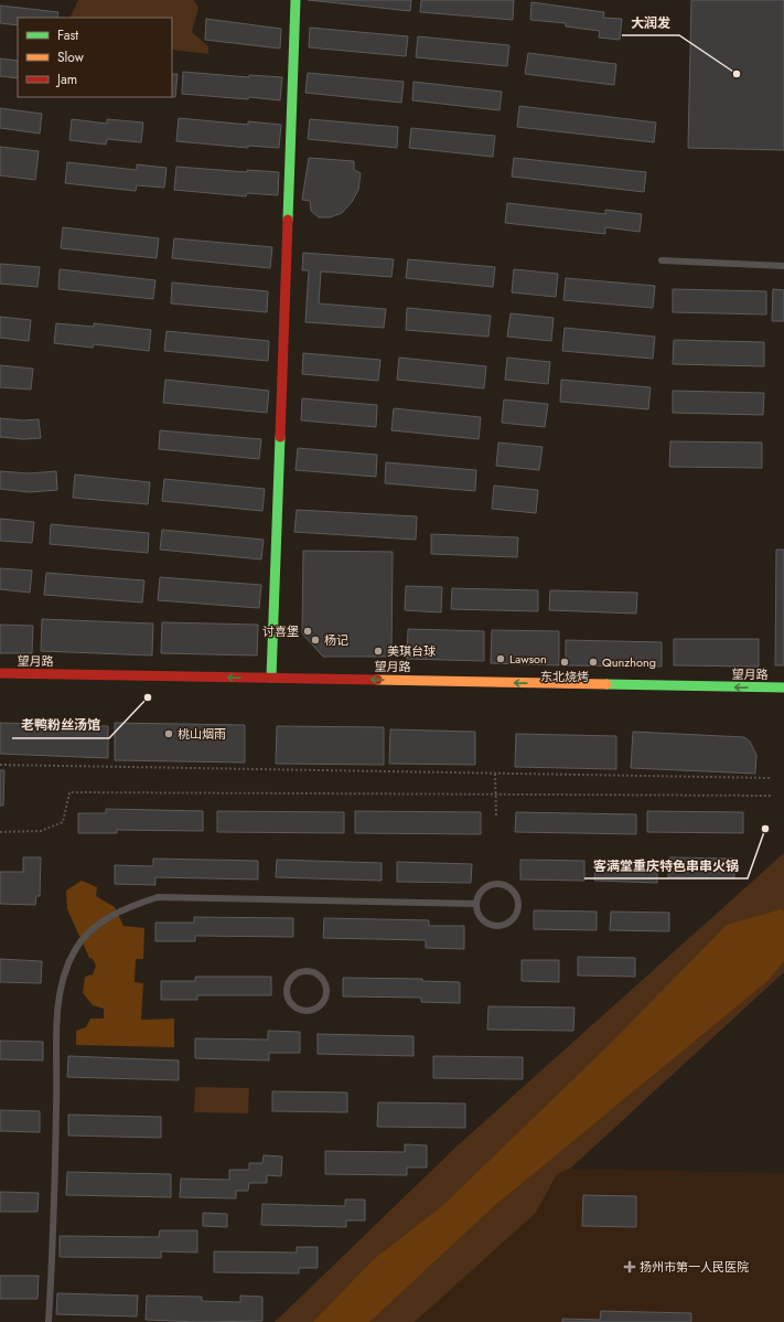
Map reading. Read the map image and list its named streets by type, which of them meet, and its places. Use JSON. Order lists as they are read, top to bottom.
{
  "streets": {
    "street": ["望月路"]
  },
  "places": {
    "other": [
      "大润发",
      "讨喜堡",
      "杨记",
      "美琪台球",
      "Lawson",
      "东北烧烤",
      "Qunzhong",
      "老鸭粉丝汤馆",
      "桃山烟雨",
      "客满堂重庆特色串串火锅"
    ],
    "health": ["扬州市第一人民医院"]
  },
  "legend": ["Fast", "Slow", "Jam"]
}
